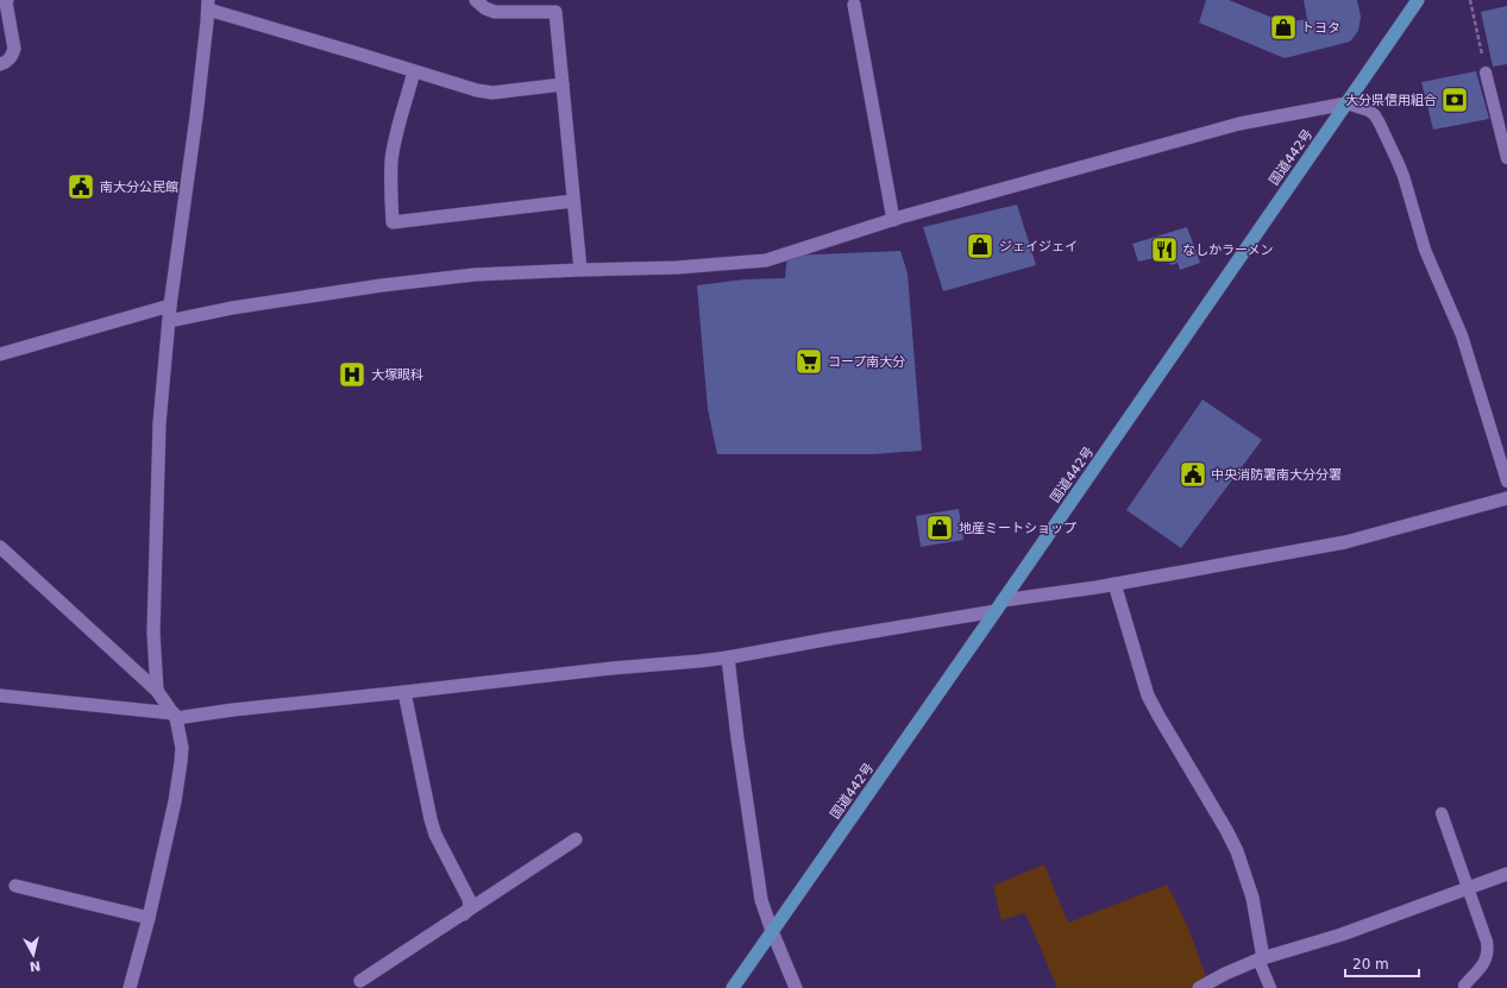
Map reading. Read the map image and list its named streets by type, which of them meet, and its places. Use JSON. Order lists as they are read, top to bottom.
{
  "streets": {
    "highway": ["国道442号"]
  },
  "places": {
    "shop": ["トヨタ", "ジェイジェイ", "地産ミートショップ"],
    "bank": ["大分県信用組合"],
    "public building": ["南大分公民館", "中央消防署南大分分署"],
    "restaurant": ["なしかラーメン"],
    "supermarket": ["コープ南大分"],
    "hospital": ["大塚眼科"]
  },
  "scale_bar": "20 m",
  "north": "bottom"
}
